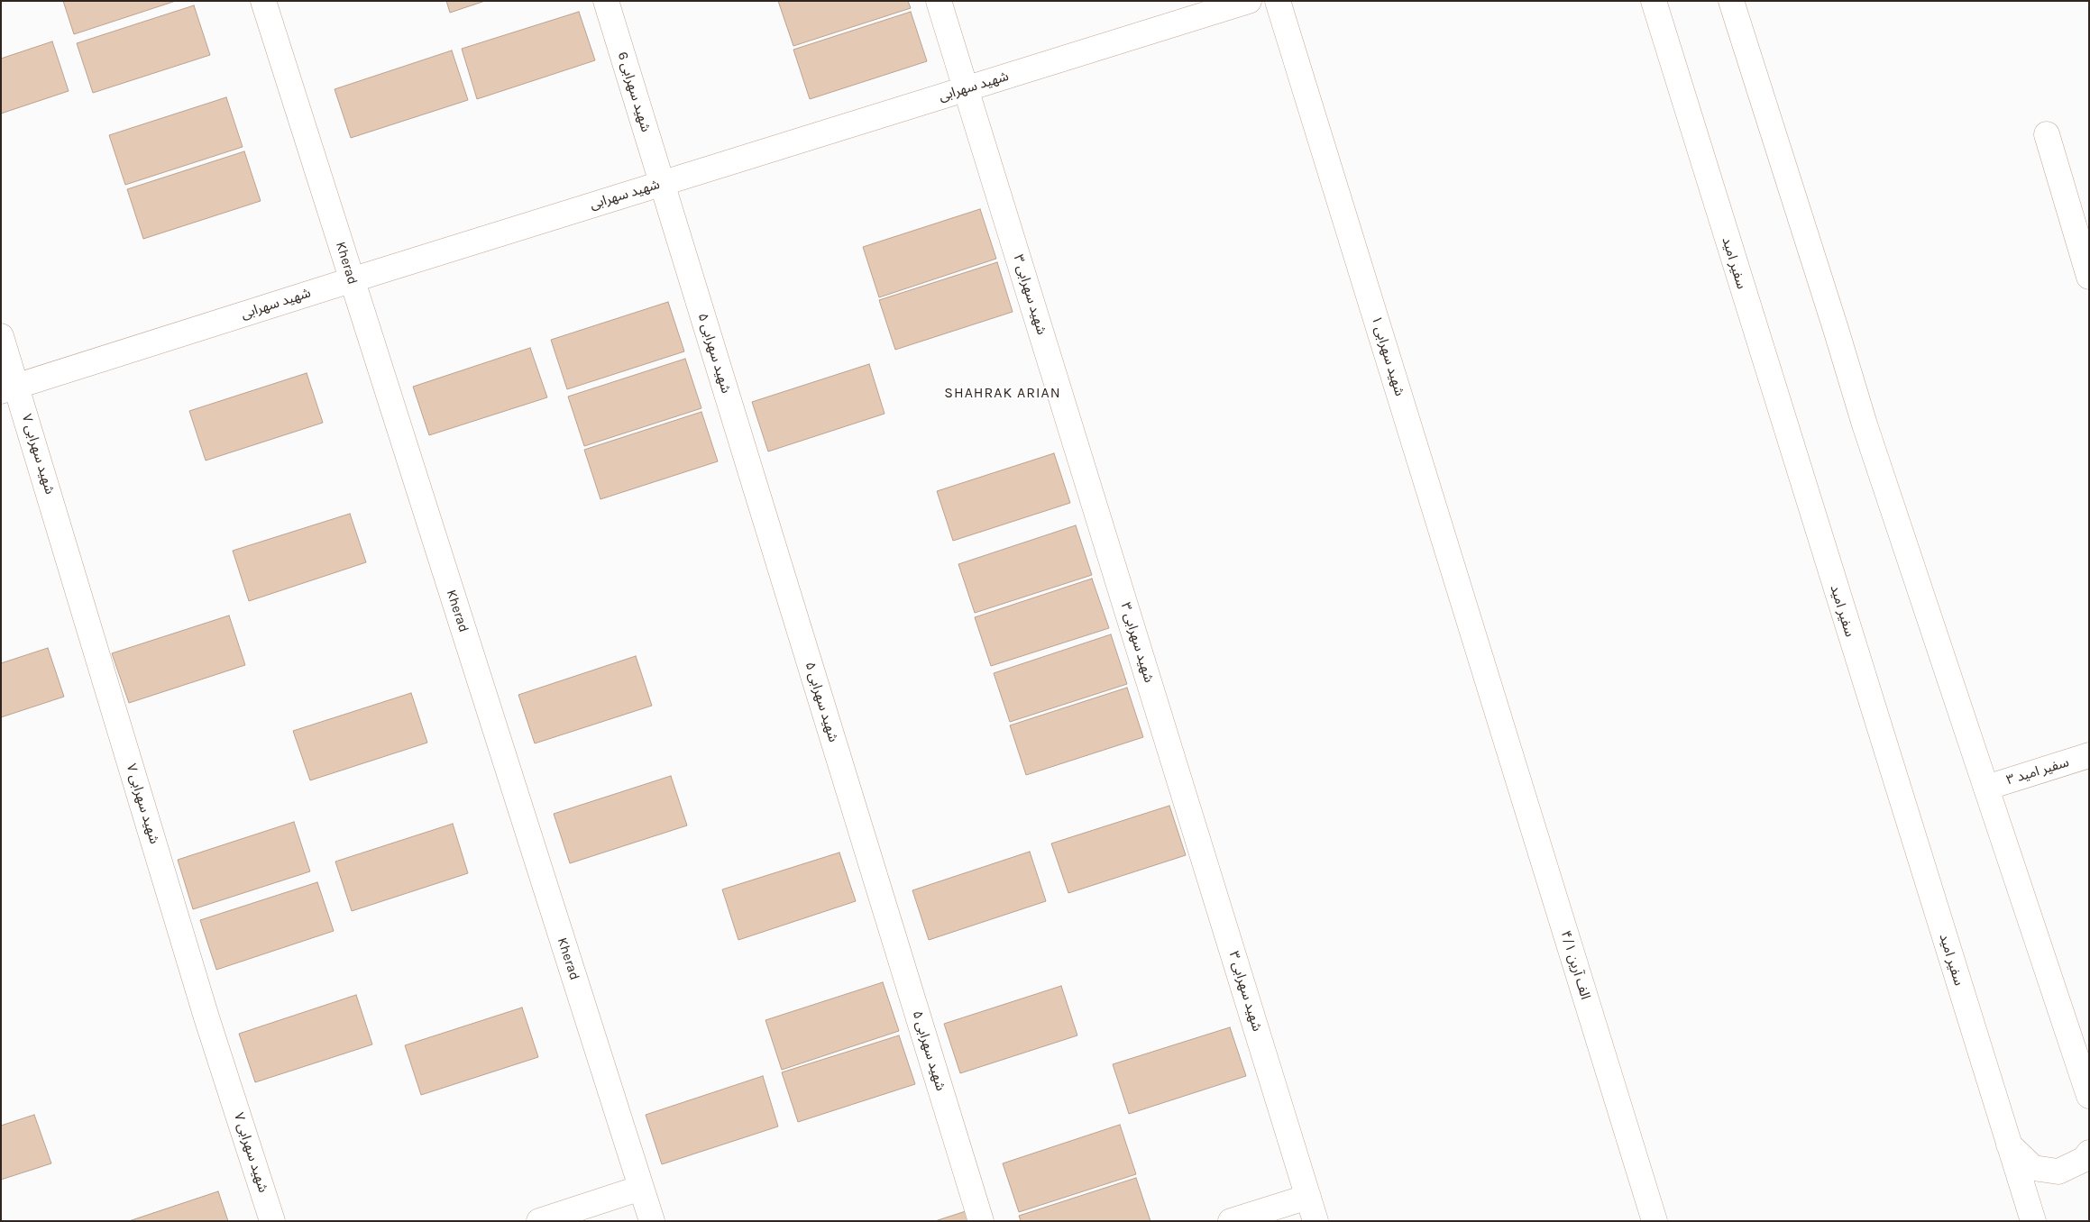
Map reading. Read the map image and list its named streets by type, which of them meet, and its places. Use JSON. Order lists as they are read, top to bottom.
{
  "streets": {
    "street": [
      "شهید سهرابی",
      "شهید سهرابی 6",
      "Kherad",
      "سفیر امید",
      "شهید سهرابی ۳",
      "شهید سهرابی ۵",
      "شهید سهرابی ۱",
      "شهید سهرابی ۷",
      "سفیر امید ۳",
      "۴/۱ الف آرین"
    ]
  },
  "crossings": [
    ["شهید سهرابی", "شهید سهرابی 6"],
    ["شهید سهرابی", "Kherad"],
    ["شهید سهرابی", "شهید سهرابی ۳"],
    ["شهید سهرابی", "شهید سهرابی ۵"],
    ["شهید سهرابی", "شهید سهرابی ۷"],
    ["شهید سهرابی 6", "شهید سهرابی ۵"],
    ["شهید سهرابی ۱", "۴/۱ الف آرین"]
  ],
  "districts": ["SHAHRAK ARIAN"]
}
